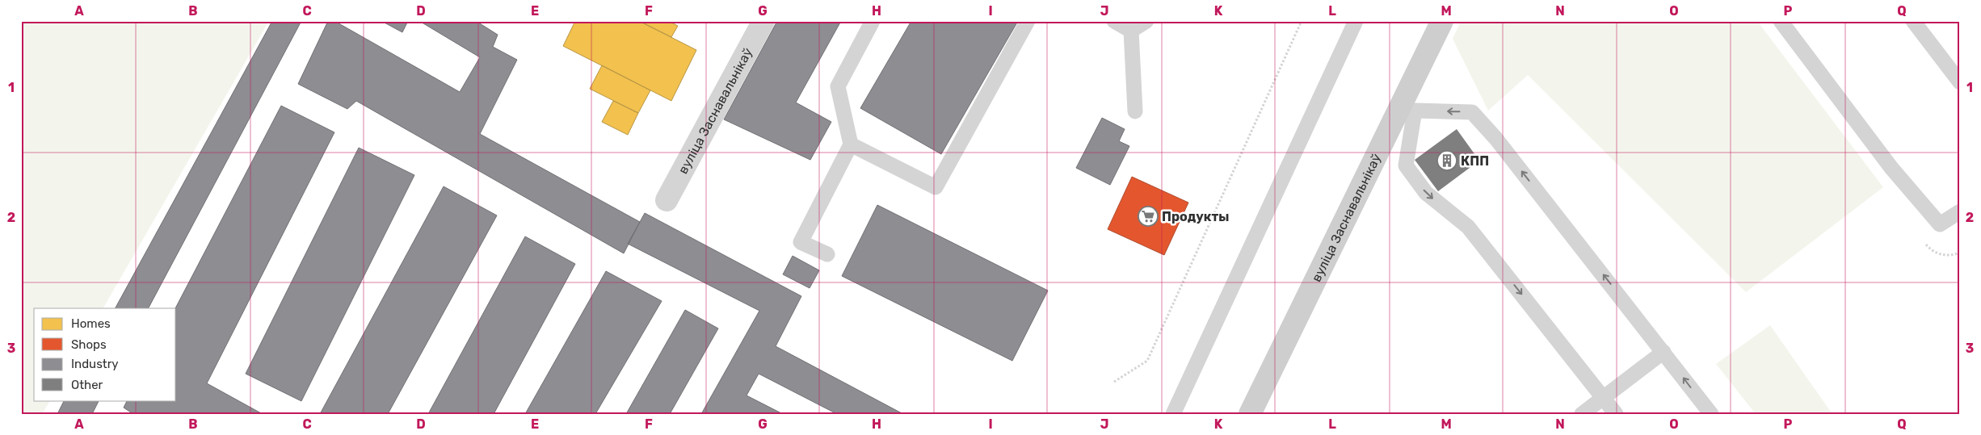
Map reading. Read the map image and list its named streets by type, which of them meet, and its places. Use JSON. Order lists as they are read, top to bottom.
{
  "streets": {
    "main road": ["вуліца Заснавальнікаў"]
  },
  "places": {
    "building": ["КПП"],
    "supermarket": ["Продукты"]
  },
  "legend": [
    "Homes",
    "Shops",
    "Industry",
    "Other"
  ],
  "grid": {
    "columns": [
      "A",
      "B",
      "C",
      "D",
      "E",
      "F",
      "G",
      "H",
      "I",
      "J",
      "K",
      "L",
      "M",
      "N",
      "O",
      "P",
      "Q"
    ],
    "rows": ["1", "2", "3"]
  }
}
